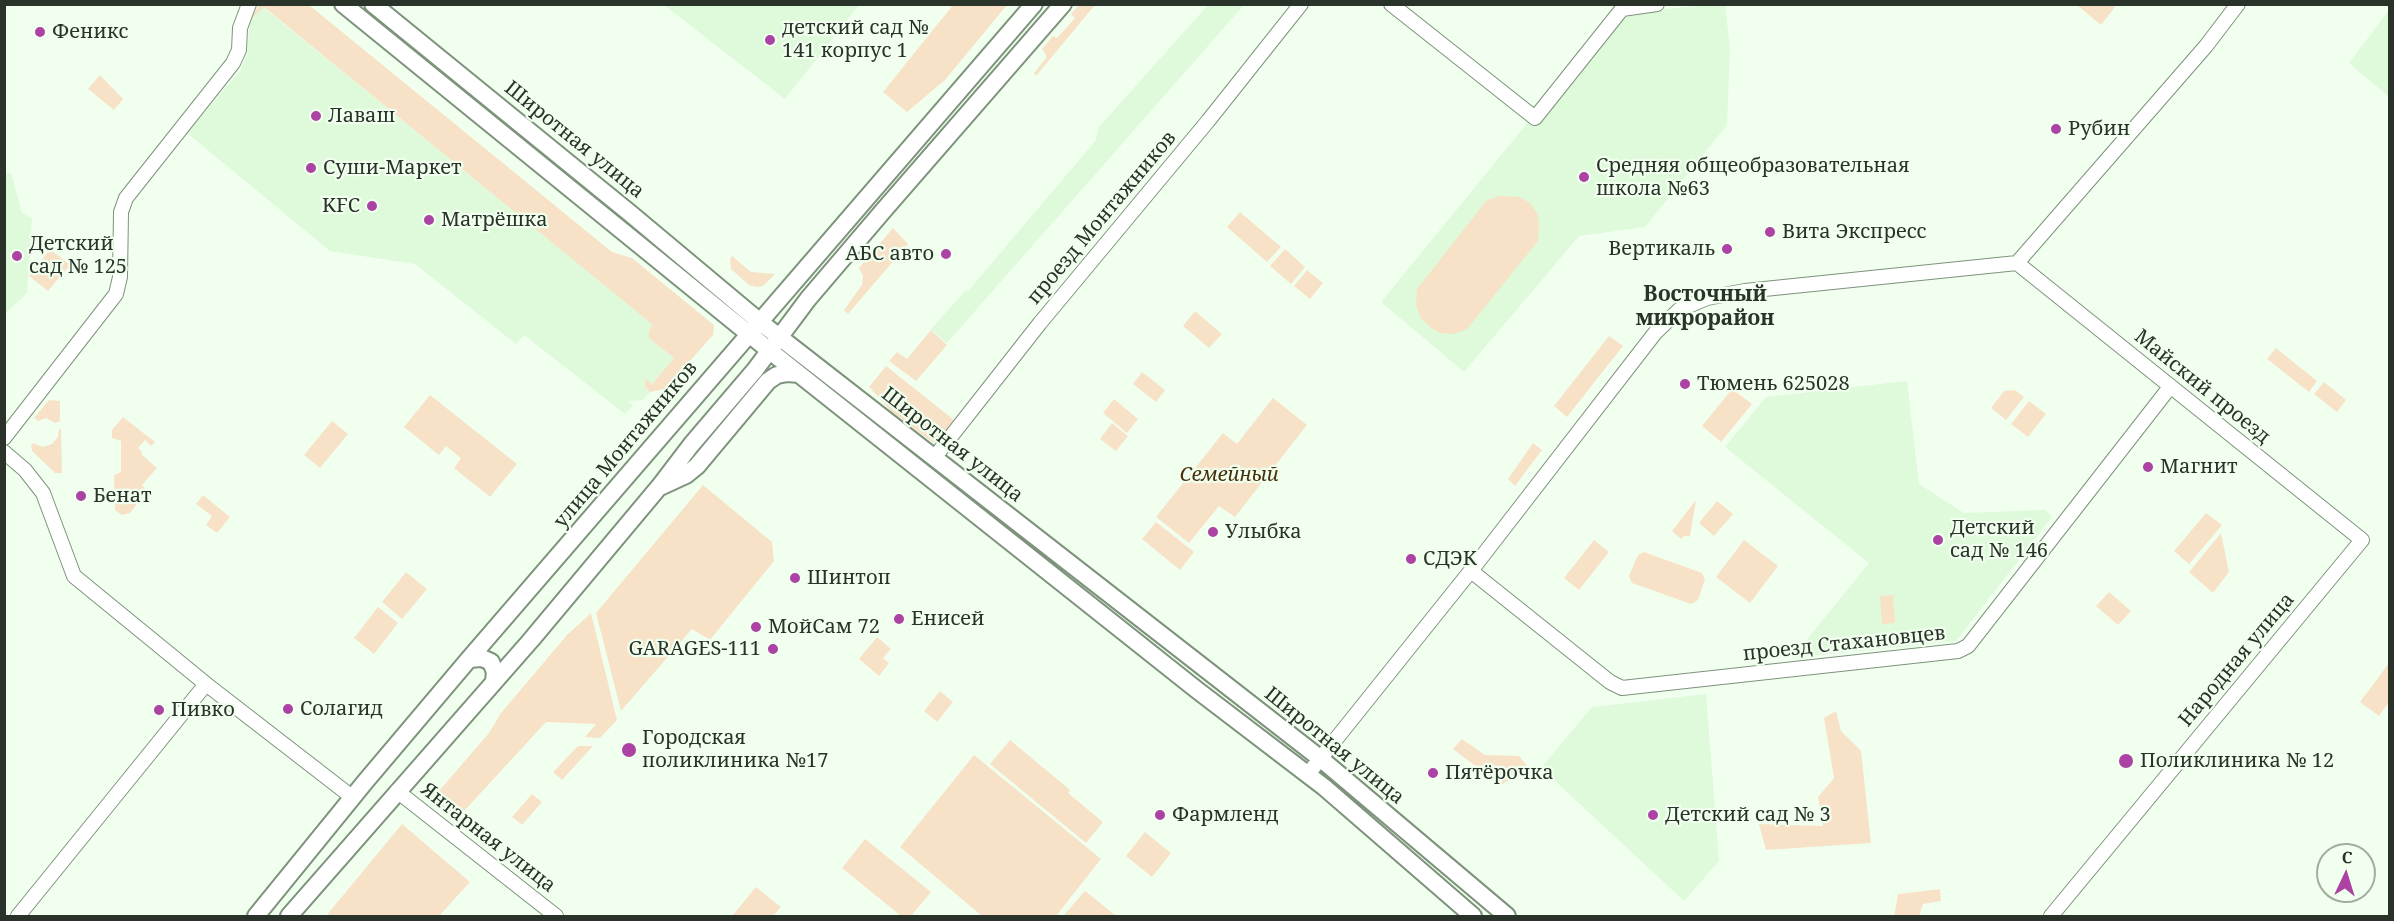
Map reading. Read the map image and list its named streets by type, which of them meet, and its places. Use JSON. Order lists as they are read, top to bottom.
{
  "streets": {
    "main road": ["Широтная улица", "улица Монтажников"],
    "street": [
      "проезд Монтажников",
      "Майский проезд",
      "проезд Стахановцев",
      "Народная улица",
      "Янтарная улица"
    ]
  },
  "crossings": [
    ["Широтная улица", "проезд Монтажников"],
    ["Широтная улица", "улица Монтажников"],
    ["Майский проезд", "проезд Стахановцев"],
    ["Майский проезд", "Народная улица"]
  ],
  "districts": ["Восточный микрорайон"],
  "parks": ["Семейный"],
  "places": [
    "Феникс",
    "детский сад № 141 корпус 1",
    "Лаваш",
    "Рубин",
    "Суши-Маркет",
    "Средняя общеобразовательная школа №63",
    "KFC",
    "Матрёшка",
    "Вита Экспресс",
    "Вертикаль",
    "АБС авто",
    "Детский сад № 125",
    "Тюмень 625028",
    "Магнит",
    "Бенат",
    "Улыбка",
    "Детский сад № 146",
    "СДЭК",
    "Шинтоп",
    "Енисей",
    "МойСам 72",
    "GARAGES-111",
    "Солагид",
    "Пивко",
    "Городская поликлиника №17",
    "Поликлиника № 12",
    "Пятёрочка",
    "Фармленд",
    "Детский сад № 3"
  ],
  "north": "top"
}
